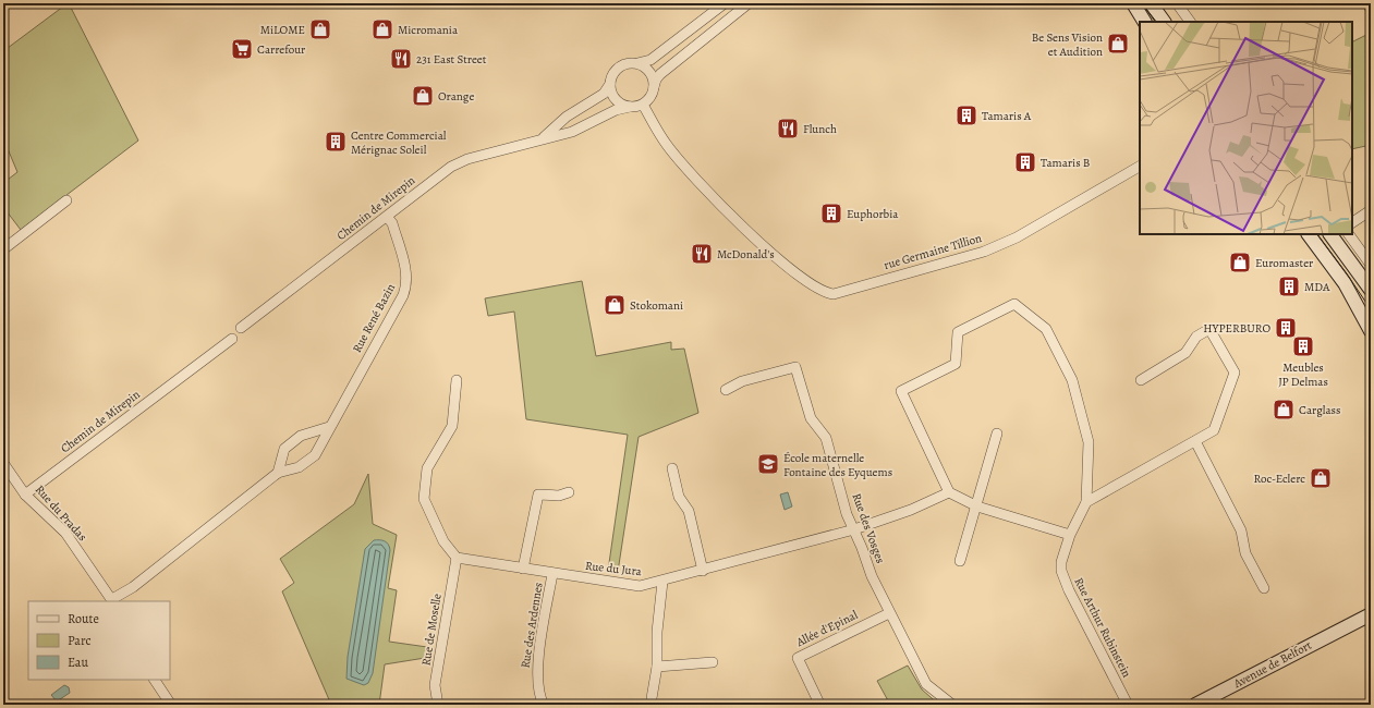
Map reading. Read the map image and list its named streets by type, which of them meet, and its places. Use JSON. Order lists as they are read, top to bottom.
{
  "streets": {
    "main road": ["Avenue de Belfort"],
    "street": [
      "Chemin de Mirepin",
      "rue Germaine Tillion",
      "Rue René Bazin",
      "Rue du Pradas",
      "Rue des Vosges",
      "Rue du Jura",
      "Rue des Ardennes",
      "Rue Arthur Rubinstein",
      "Allée d'Epinal",
      "Rue de Moselle"
    ]
  },
  "crossings": [
    ["Chemin de Mirepin", "rue Germaine Tillion"],
    ["Chemin de Mirepin", "Rue René Bazin"],
    ["Chemin de Mirepin", "Rue du Pradas"],
    ["Rue René Bazin", "Rue du Pradas"],
    ["Rue des Vosges", "Rue du Jura"],
    ["Rue des Vosges", "Allée d'Epinal"],
    ["Rue du Jura", "Rue des Ardennes"],
    ["Rue du Jura", "Rue Arthur Rubinstein"],
    ["Rue du Jura", "Rue de Moselle"]
  ],
  "places": {
    "shop": [
      "MiLOME",
      "Micromania",
      "Be Sens Vision et Audition",
      "Orange",
      "Euromaster",
      "Stokomani",
      "Carglass",
      "Roc-Eclerc"
    ],
    "supermarket": ["Carrefour"],
    "restaurant": ["231 East Street", "Flunch", "McDonald's"],
    "building": [
      "Tamaris A",
      "Centre Commercial Mérignac Soleil",
      "Tamaris B",
      "Euphorbia",
      "MDA",
      "HYPERBURO",
      "Meubles JP Delmas"
    ],
    "school or university": ["École maternelle Fontaine des Eyquems"]
  },
  "legend": ["Route", "Parc", "Eau"]
}
